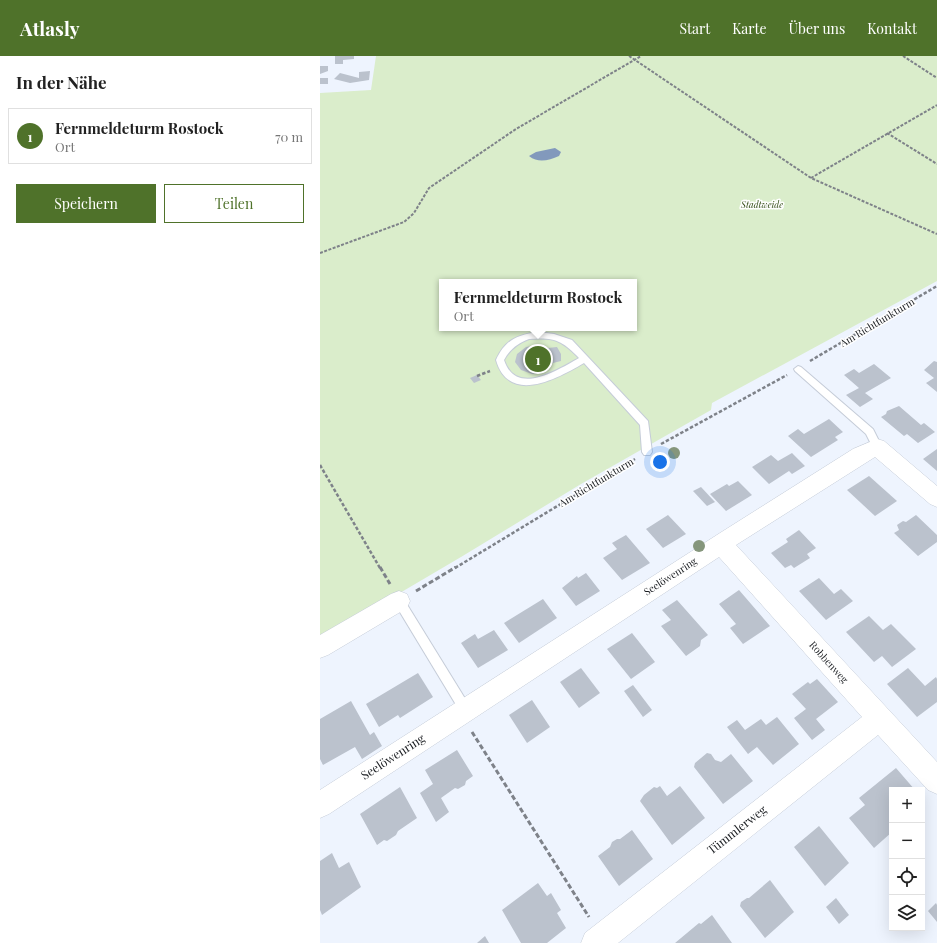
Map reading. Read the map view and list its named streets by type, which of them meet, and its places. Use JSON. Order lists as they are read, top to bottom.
{
  "streets": {
    "street": ["Seelöwenring", "Robbenweg", "Tümmlerweg"],
    "path": ["Am Richtfunkturm"]
  },
  "crossings": [
    ["Seelöwenring", "Robbenweg"],
    ["Robbenweg", "Tümmlerweg"]
  ],
  "parks": ["Stadtweide"],
  "page": {
    "header": "Atlasly",
    "nav": [
      "Start",
      "Karte",
      "Über uns",
      "Kontakt"
    ],
    "heading": "In der Nähe",
    "list": [
      {
        "mark": "1",
        "name": "Fernmeldeturm Rostock",
        "note": "Ort",
        "value": "70 m"
      }
    ],
    "buttons": ["Speichern", "Teilen"],
    "popup": ["Fernmeldeturm Rostock", "Ort"],
    "pins": "1",
    "map_buttons": ["+", "−"]
  }
}
